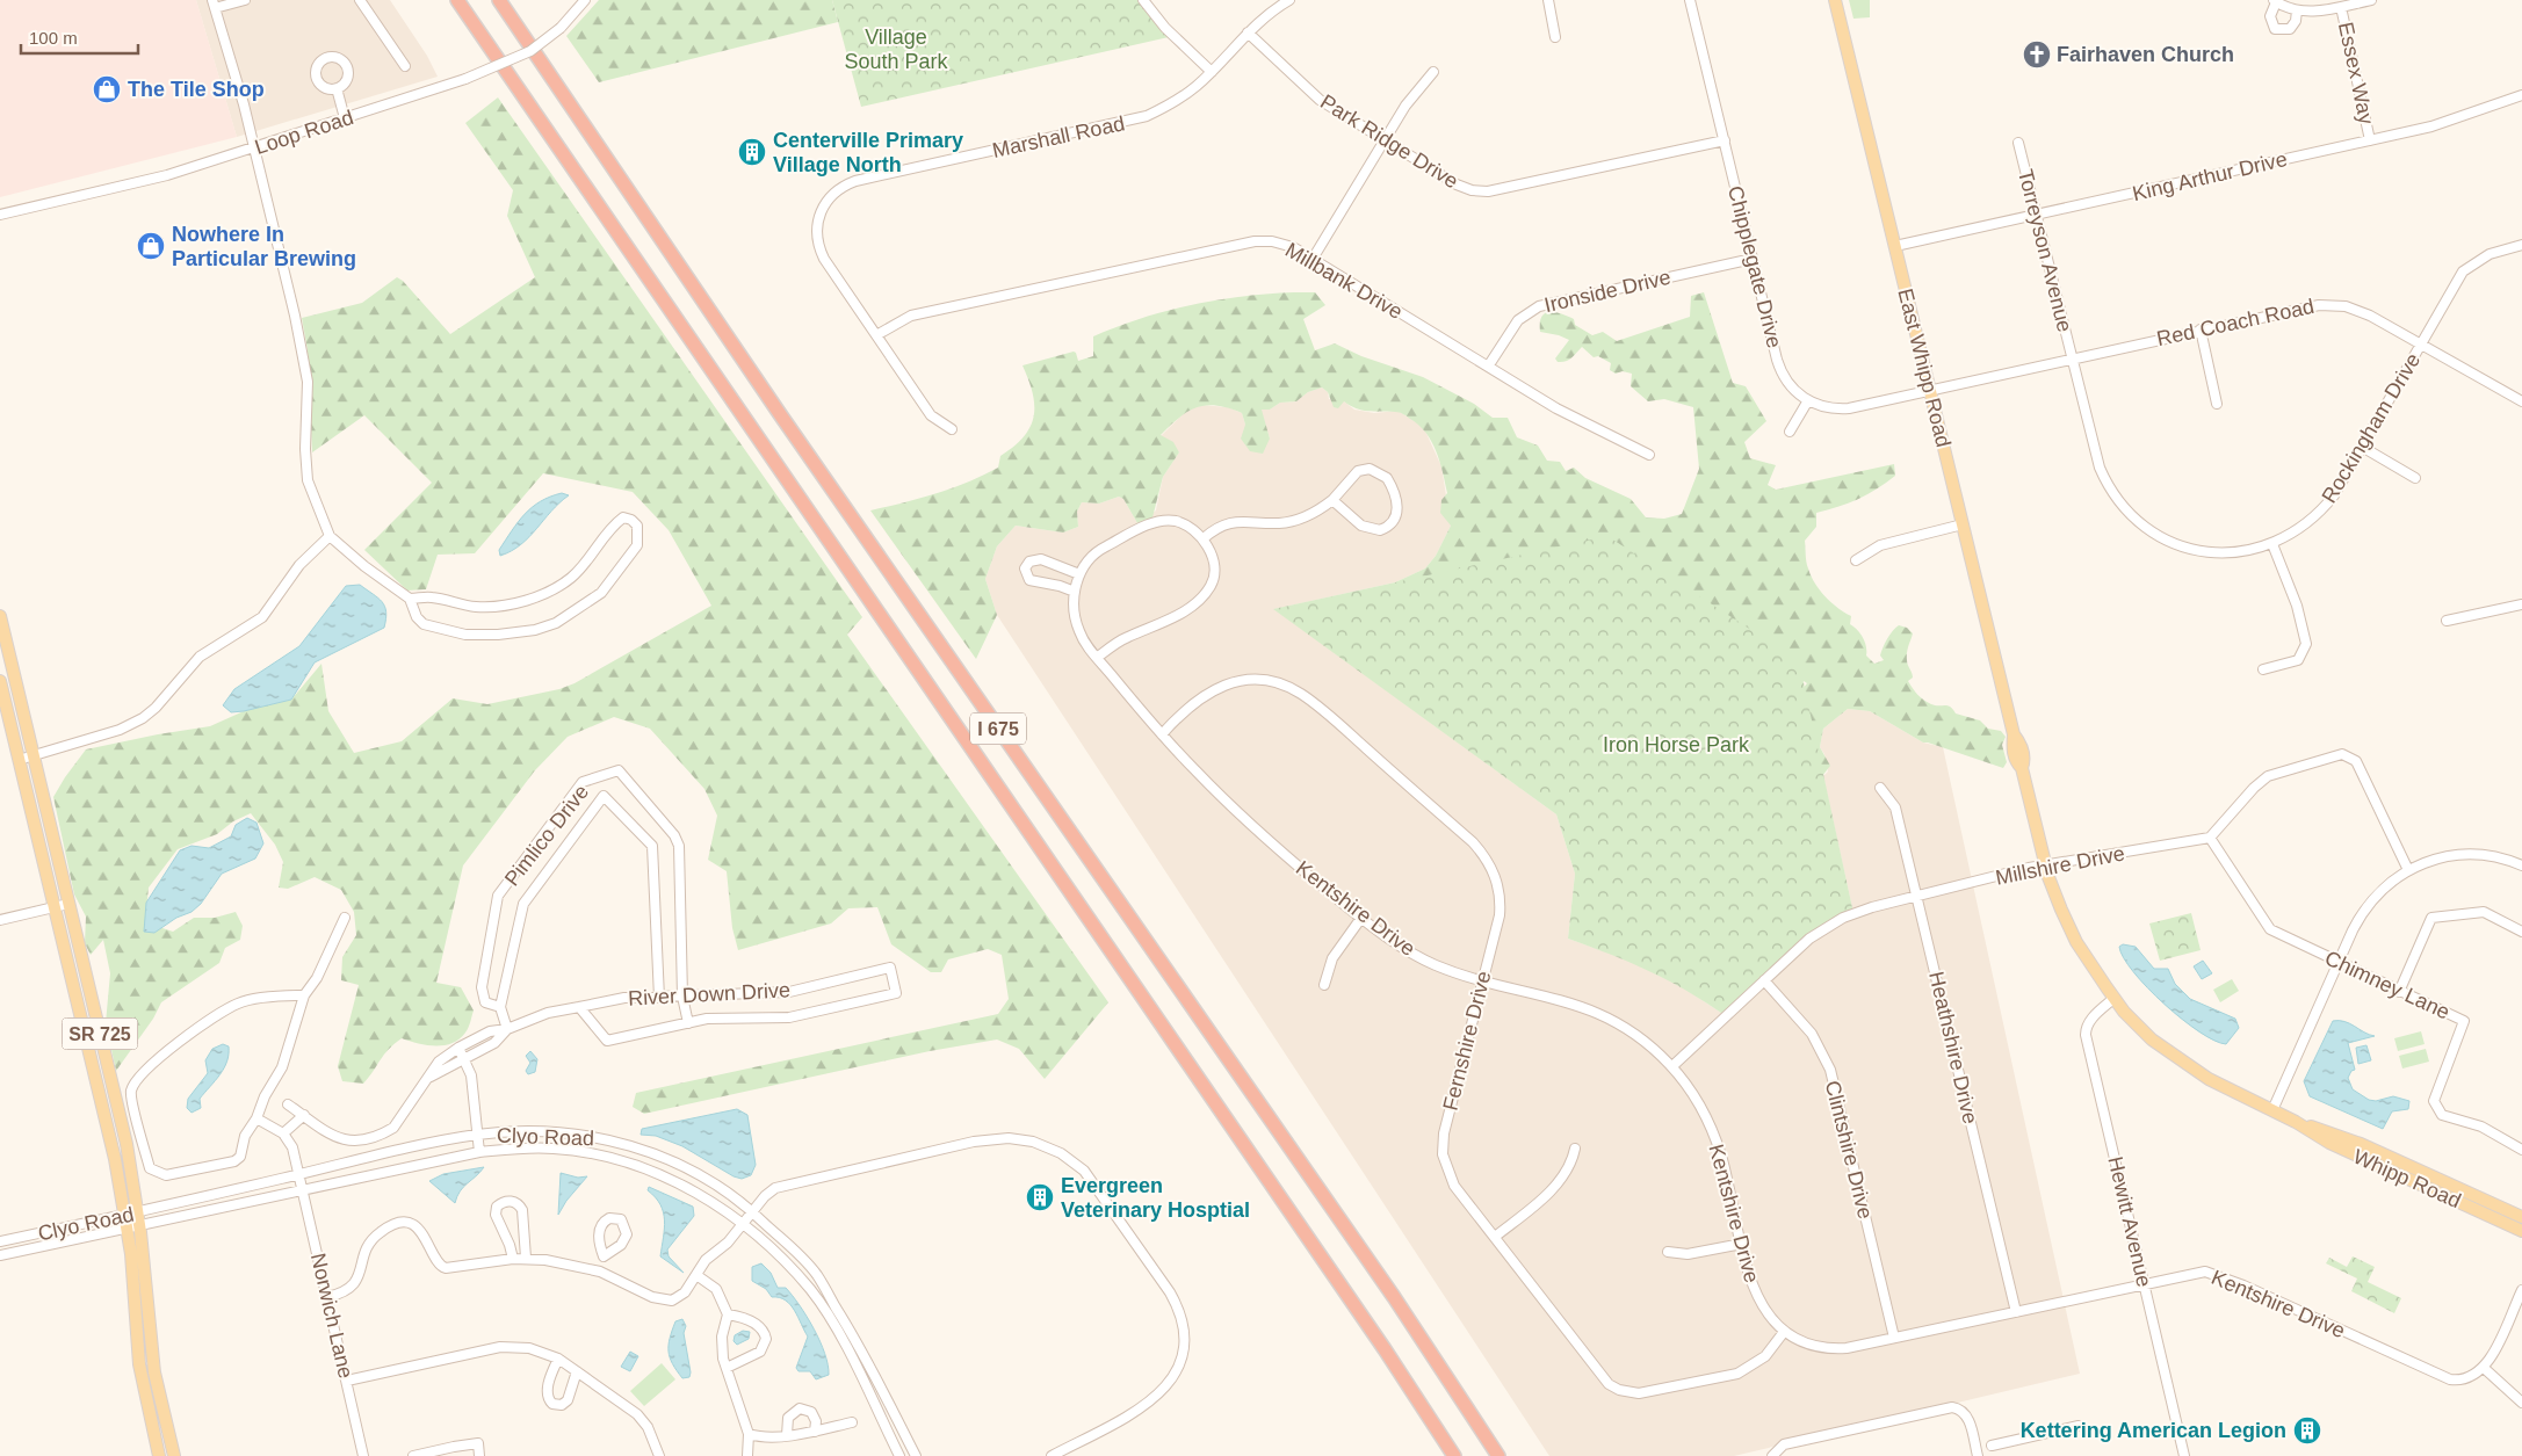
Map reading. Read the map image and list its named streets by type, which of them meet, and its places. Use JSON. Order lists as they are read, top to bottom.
{
  "streets": {
    "highway": ["I 675"],
    "main road": ["East Whipp Road", "SR 725", "Whipp Road"],
    "street": [
      "Essex Way",
      "Loop Road",
      "Marshall Road",
      "Park Ridge Drive",
      "King Arthur Drive",
      "Torreyson Avenue",
      "Chipplegate Drive",
      "Millbank Drive",
      "Ironside Drive",
      "Red Coach Road",
      "Rockingham Drive",
      "Pimlico Drive",
      "Millshire Drive",
      "Kentshire Drive",
      "Chimney Lane",
      "River Down Drive",
      "Fernshire Drive",
      "Heathshire Drive",
      "Clyo Road",
      "Clintshire Drive",
      "Hewitt Avenue",
      "Norwich Lane"
    ]
  },
  "crossings": [
    ["Essex Way", "King Arthur Drive"],
    ["Marshall Road", "Park Ridge Drive"],
    ["Marshall Road", "Millbank Drive"],
    ["Park Ridge Drive", "Chipplegate Drive"],
    ["King Arthur Drive", "Torreyson Avenue"],
    ["King Arthur Drive", "East Whipp Road"],
    ["Torreyson Avenue", "Red Coach Road"],
    ["Torreyson Avenue", "Rockingham Drive"],
    ["Chipplegate Drive", "Ironside Drive"],
    ["Chipplegate Drive", "Red Coach Road"],
    ["Chipplegate Drive", "East Whipp Road"],
    ["Millbank Drive", "Ironside Drive"],
    ["Red Coach Road", "East Whipp Road"],
    ["Red Coach Road", "Rockingham Drive"],
    ["East Whipp Road", "Millshire Drive"],
    ["East Whipp Road", "Whipp Road"],
    ["East Whipp Road", "Hewitt Avenue"],
    ["Pimlico Drive", "River Down Drive"],
    ["Millshire Drive", "Kentshire Drive"],
    ["Millshire Drive", "Chimney Lane"],
    ["Millshire Drive", "Heathshire Drive"],
    ["Millshire Drive", "Clintshire Drive"],
    ["Kentshire Drive", "Fernshire Drive"],
    ["Kentshire Drive", "Heathshire Drive"],
    ["Kentshire Drive", "Clintshire Drive"],
    ["Kentshire Drive", "Hewitt Avenue"],
    ["SR 725", "Clyo Road"],
    ["Clyo Road", "Norwich Lane"],
    ["Whipp Road", "Hewitt Avenue"]
  ],
  "parks": ["Village South Park", "Iron Horse Park"],
  "places": {
    "church": ["Fairhaven Church"],
    "shop": ["The Tile Shop", "Nowhere In Particular Brewing"],
    "building": ["Centerville Primary Village North", "Evergreen Veterinary Hosptial", "Kettering American Legion"]
  },
  "scale_bar": "100 m"
}
